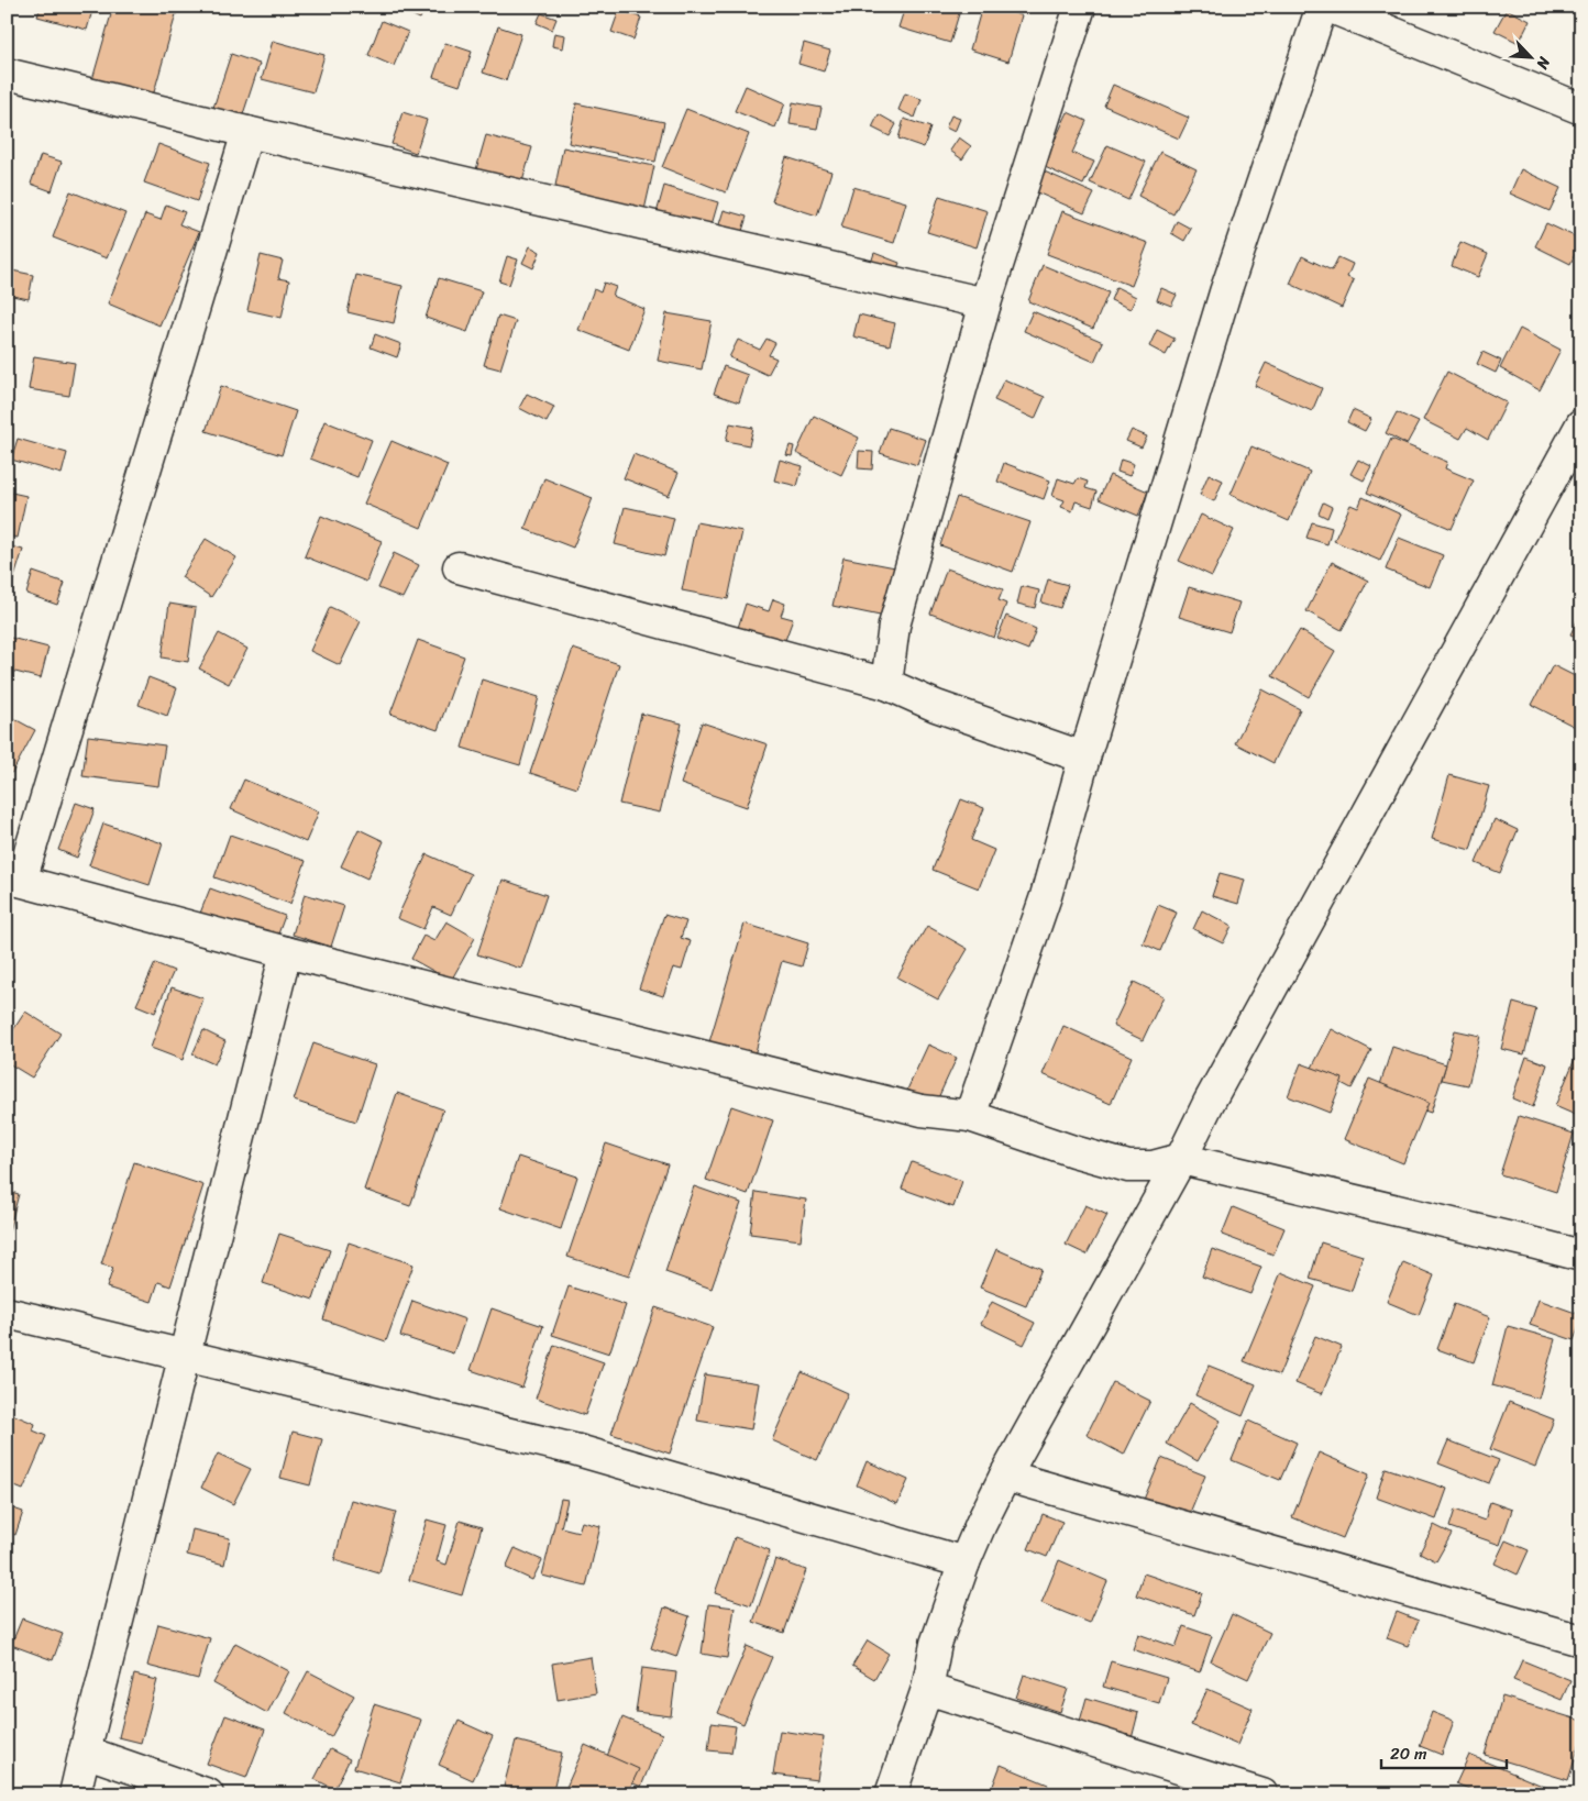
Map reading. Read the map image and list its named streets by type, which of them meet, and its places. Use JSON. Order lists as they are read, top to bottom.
{
  "scale_bar": "20 m",
  "north": "bottom right"
}
